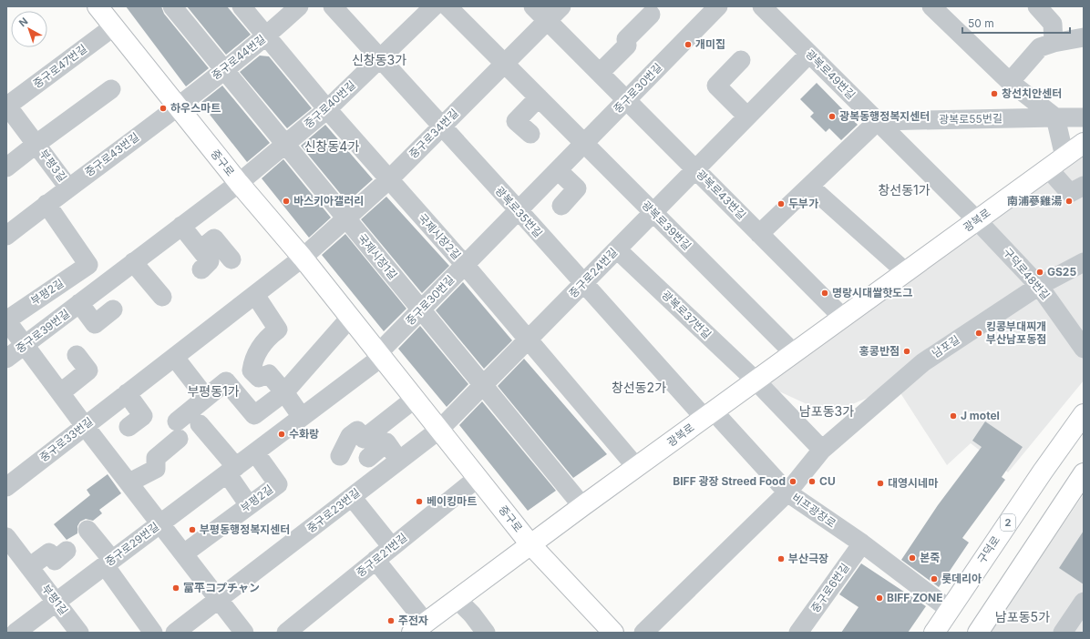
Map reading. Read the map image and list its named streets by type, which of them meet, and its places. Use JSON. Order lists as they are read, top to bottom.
{
  "streets": {
    "main road": [
      "중구로",
      "광복로",
      "2",
      "구덕로"
    ],
    "street": [
      "중구로44번길",
      "중구로47번길",
      "광복로49번길",
      "중구로30번길",
      "중구로40번길",
      "광복로55번길",
      "중구로34번길",
      "중구로43번길",
      "부평3길",
      "광복로43번길",
      "광복로35번길",
      "광복로39번길",
      "국제시장2길",
      "국제시장1길",
      "중구로24번길",
      "구덕로48번길",
      "부평2길",
      "광복로37번길",
      "중구로39번길",
      "남포길",
      "중구로33번길",
      "중구로23번길",
      "비프광장로",
      "중구로29번길",
      "중구로21번길",
      "중구로6번길",
      "부평1길"
    ]
  },
  "crossings": [
    ["중구로44번길", "중구로43번길"],
    ["중구로44번길", "중구로"],
    ["중구로44번길", "국제시장2길"],
    ["중구로44번길", "국제시장1길"],
    ["중구로47번길", "중구로"],
    ["중구로47번길", "부평3길"],
    ["광복로49번길", "광복로55번길"],
    ["광복로49번길", "광복로"],
    ["광복로49번길", "중구로24번길"],
    ["광복로49번길", "구덕로48번길"],
    ["중구로30번길", "중구로"],
    ["중구로30번길", "광복로43번길"],
    ["중구로30번길", "광복로35번길"],
    ["중구로30번길", "광복로39번길"],
    ["중구로30번길", "국제시장2길"],
    ["중구로30번길", "국제시장1길"],
    ["중구로30번길", "중구로29번길"],
    ["중구로40번길", "중구로"],
    ["중구로40번길", "광복로35번길"],
    ["중구로40번길", "국제시장2길"],
    ["중구로40번길", "국제시장1길"],
    ["중구로40번길", "중구로39번길"],
    ["중구로34번길", "중구로"],
    ["중구로34번길", "광복로43번길"],
    ["중구로34번길", "광복로35번길"],
    ["중구로34번길", "광복로39번길"],
    ["중구로34번길", "국제시장2길"],
    ["중구로34번길", "국제시장1길"],
    ["중구로34번길", "중구로33번길"],
    ["중구로43번길", "중구로"],
    ["중구로43번길", "부평3길"],
    ["중구로43번길", "부평2길"],
    ["중구로", "광복로"],
    ["중구로", "중구로24번길"],
    ["중구로", "중구로39번길"],
    ["중구로", "중구로33번길"],
    ["중구로", "중구로23번길"],
    ["중구로", "중구로29번길"],
    ["중구로", "중구로21번길"],
    ["광복로43번길", "광복로"],
    ["광복로43번길", "중구로24번길"],
    ["광복로35번길", "광복로"],
    ["광복로35번길", "중구로24번길"],
    ["광복로", "광복로39번길"],
    ["광복로", "국제시장2길"],
    ["광복로", "국제시장1길"],
    ["광복로", "구덕로48번길"],
    ["광복로", "광복로37번길"],
    ["광복로39번길", "중구로24번길"],
    ["국제시장2길", "중구로24번길"],
    ["국제시장1길", "중구로24번길"],
    ["중구로24번길", "광복로37번길"],
    ["중구로24번길", "중구로23번길"],
    ["구덕로48번길", "남포길"],
    ["부평2길", "중구로39번길"],
    ["부평2길", "중구로33번길"],
    ["부평2길", "중구로23번길"],
    ["부평2길", "중구로29번길"],
    ["남포길", "비프광장로"],
    ["비프광장로", "구덕로"],
    ["비프광장로", "중구로6번길"],
    ["중구로29번길", "부평1길"]
  ],
  "districts": [
    "신창동3가",
    "신창동4가",
    "창선동1가",
    "창선동2가",
    "부평동1가",
    "남포동3가",
    "남포동5가"
  ],
  "places": [
    "개미집",
    "창선치안센터",
    "하우스마트",
    "광복동행정복지센터",
    "바스키아갤러리",
    "南浦蔘雞湯",
    "두부가",
    "GS25",
    "명랑시대쌀핫도그",
    "킹콩부대찌개 부산남포동점",
    "홍콩반점",
    "J moteI",
    "수화랑",
    "BIFF 광장 Streed Food",
    "CU",
    "대영시네마",
    "베이킹마트",
    "부평동행정복지센터",
    "본죽",
    "부산극장",
    "롯데리아",
    "富平コプチャン",
    "BIFF ZONE",
    "주전자"
  ],
  "scale_bar": "50 m",
  "north": "top left"
}
